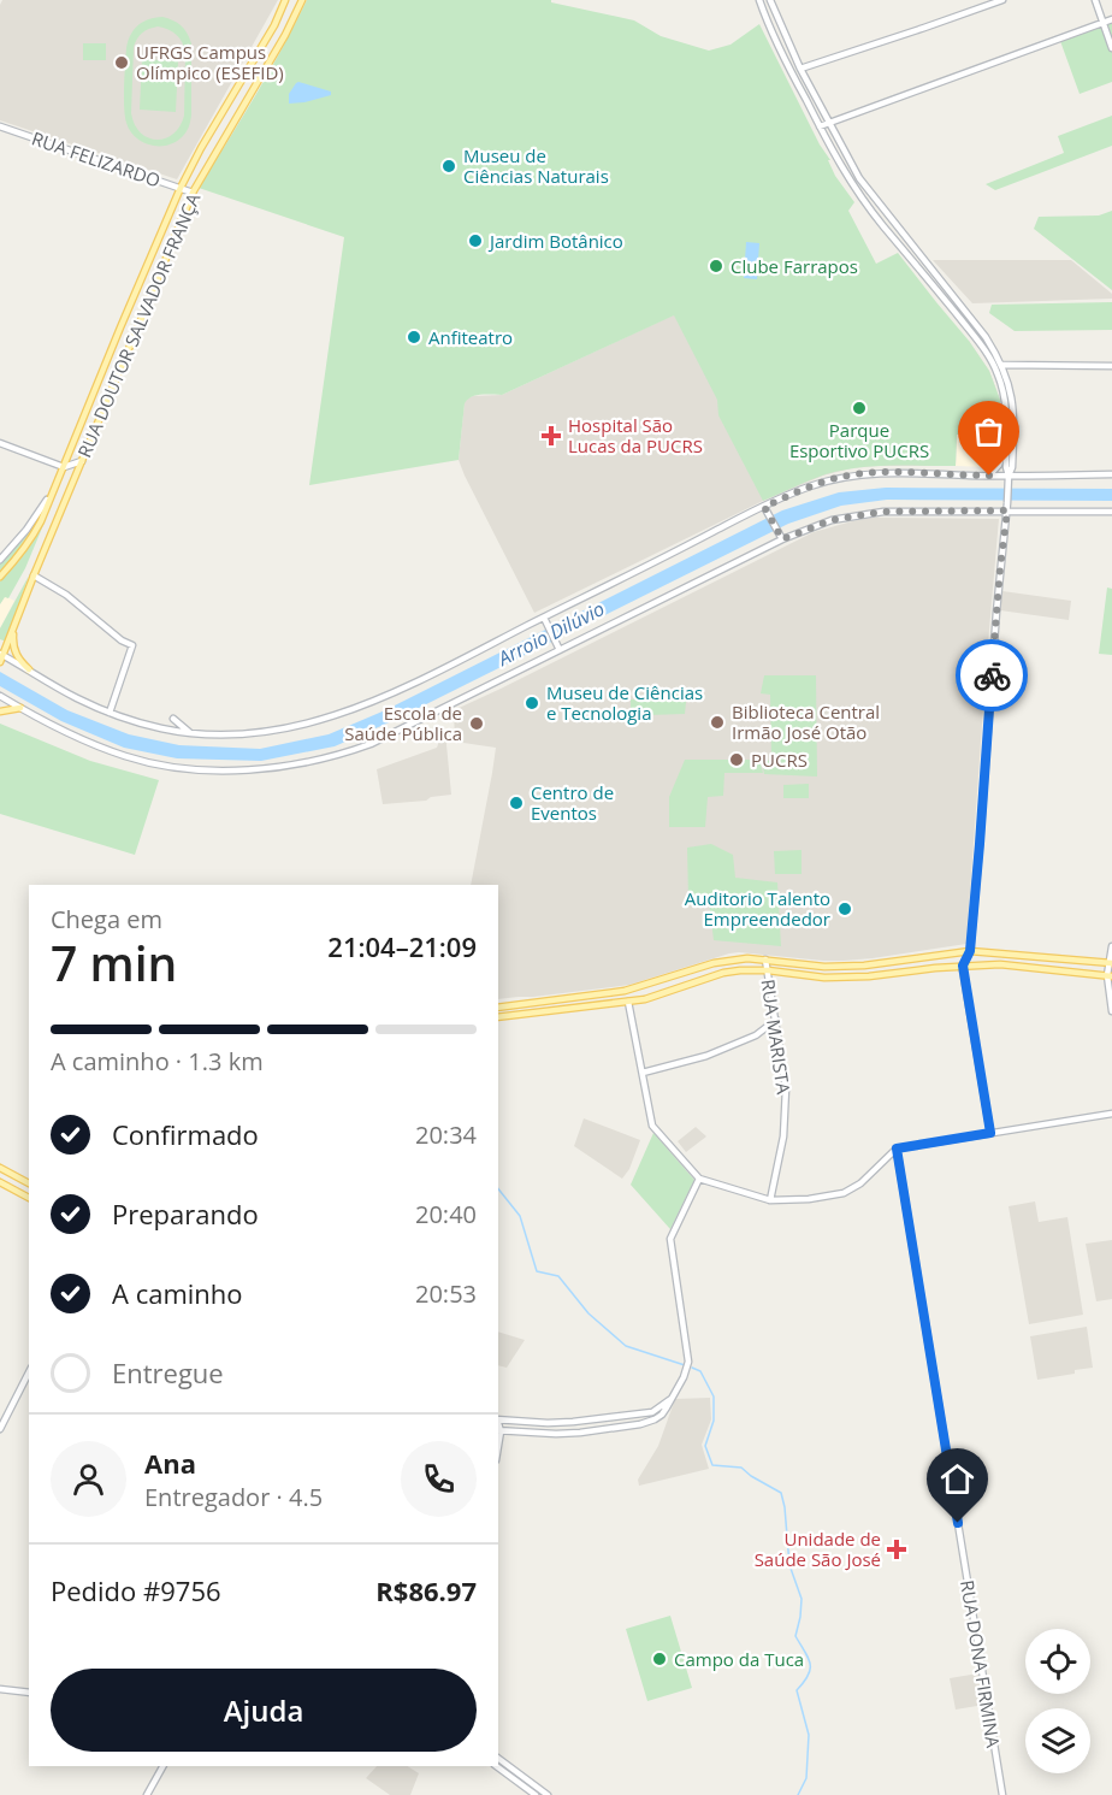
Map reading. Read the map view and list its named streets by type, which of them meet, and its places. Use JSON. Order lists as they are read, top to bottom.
{
  "streets": {
    "main road": [
      "RUA FELIZARDO",
      "RUA DOUTOR SALVADOR FRANÇA",
      "RUA MARISTA",
      "RUA DONA FIRMINA"
    ]
  },
  "crossings": [
    ["RUA FELIZARDO", "RUA DOUTOR SALVADOR FRANÇA"]
  ],
  "water": ["Arroio Dilúvio"],
  "places": {
    "other": [
      "UFRGS Campus Olímpico (ESEFID)",
      "Museu de Ciências Naturais",
      "Jardim Botânico",
      "Clube Farrapos",
      "Anfiteatro",
      "Parque Esportivo PUCRS",
      "Museu de Ciências e Tecnologia",
      "Biblioteca Central Irmão José Otão",
      "Escola de Saúde Pública",
      "PUCRS",
      "Centro de Eventos",
      "Auditorio Talento Empreendedor",
      "Campo da Tuca"
    ],
    "health": ["Hospital São Lucas da PUCRS", "Unidade de Saúde São José"]
  },
  "page": {
    "heading": ["7 min", "Chega em", "21:04–21:09"],
    "panel": [
      "Ana",
      "Entregador · 4.5",
      "Pedido #9756",
      "R$86.97"
    ],
    "bar": "A caminho · 1.3 km",
    "list": [
      ["Confirmado", "20:34"],
      ["Preparando", "20:40"],
      ["A caminho", "20:53"],
      "Entregue"
    ],
    "buttons": "Ajuda"
  }
}
